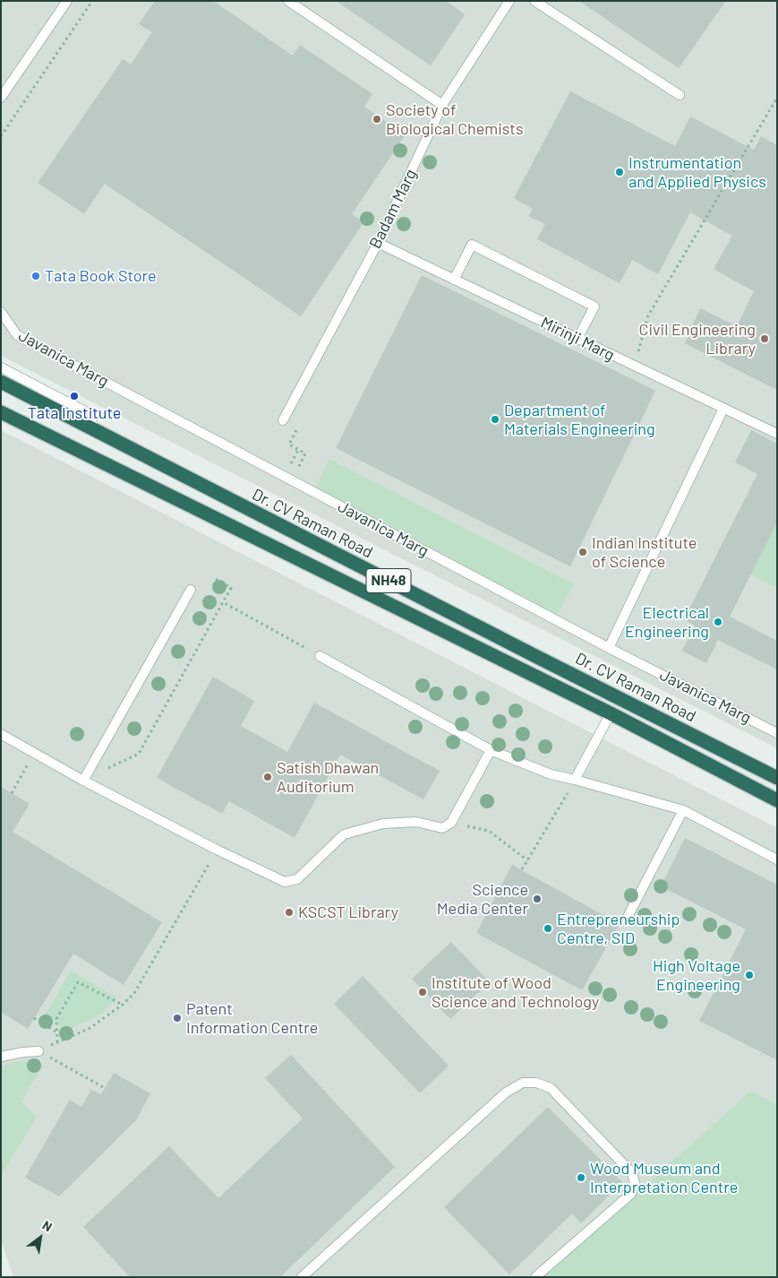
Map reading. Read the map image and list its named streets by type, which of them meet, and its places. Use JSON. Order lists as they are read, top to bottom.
{
  "streets": {
    "highway": ["Dr. CV Raman Road", "NH48"],
    "lane": ["Badam Marg", "Mirinji Marg", "Javanica Marg"]
  },
  "crossings": [
    ["Badam Marg", "Mirinji Marg"]
  ],
  "places": [
    "Society of Biological Chemists",
    "Instrumentation and Applied Physics",
    "Tata Book Store",
    "Civil Engineering Library",
    "Tata Institute",
    "Department of Materials Engineering",
    "Indian Institute of Science",
    "Electrical Engineering",
    "Satish Dhawan Auditorium",
    "Science Media Center",
    "KSCST Library",
    "Entrepreneurship Centre, SID",
    "High Voltage Engineering",
    "Institute of Wood Science and Technology",
    "Patent Information Centre",
    "Wood Museum and Interpretation Centre"
  ],
  "north": "top right"
}
